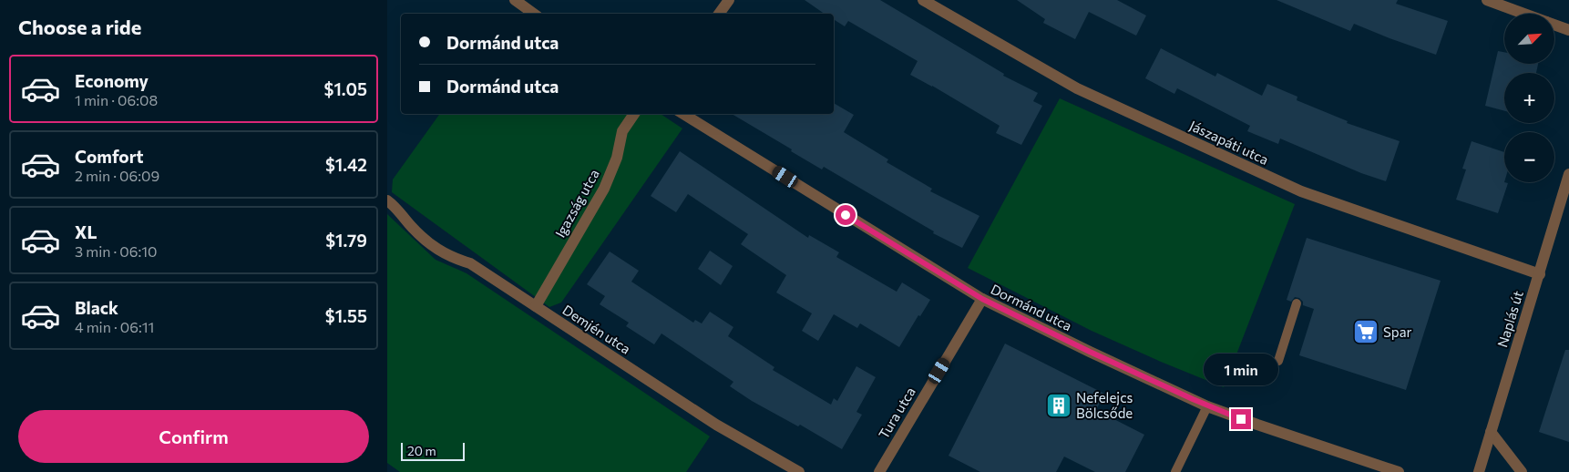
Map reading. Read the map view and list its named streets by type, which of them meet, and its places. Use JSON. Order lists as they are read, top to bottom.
{
  "streets": {
    "street": [
      "Jászapáti utca",
      "Igazság utca",
      "Dormánd utca",
      "Naplás út",
      "Demjén utca",
      "Tura utca"
    ]
  },
  "crossings": [
    ["Jászapáti utca", "Naplás út"],
    ["Igazság utca", "Demjén utca"],
    ["Dormánd utca", "Tura utca"]
  ],
  "places": {
    "supermarket": ["Spar"],
    "building": ["Nefelejcs Bölcsőde"]
  },
  "scale_bar": "20 m",
  "north": "top right",
  "page": {
    "heading": "Choose a ride",
    "map_buttons": ["+", "−"],
    "banner": ["Dormánd utca", "Dormánd utca"],
    "list": [
      {
        "name": "Economy",
        "note": "1 min · 06:08",
        "value": "$1.05"
      },
      {
        "name": "Comfort",
        "note": "2 min · 06:09",
        "value": "$1.42"
      },
      {
        "name": "XL",
        "note": "3 min · 06:10",
        "value": "$1.79"
      },
      {
        "name": "Black",
        "note": "4 min · 06:11",
        "value": "$1.55"
      }
    ],
    "bubble": "1 min",
    "buttons": "Confirm",
    "scale": "20 m"
  }
}
